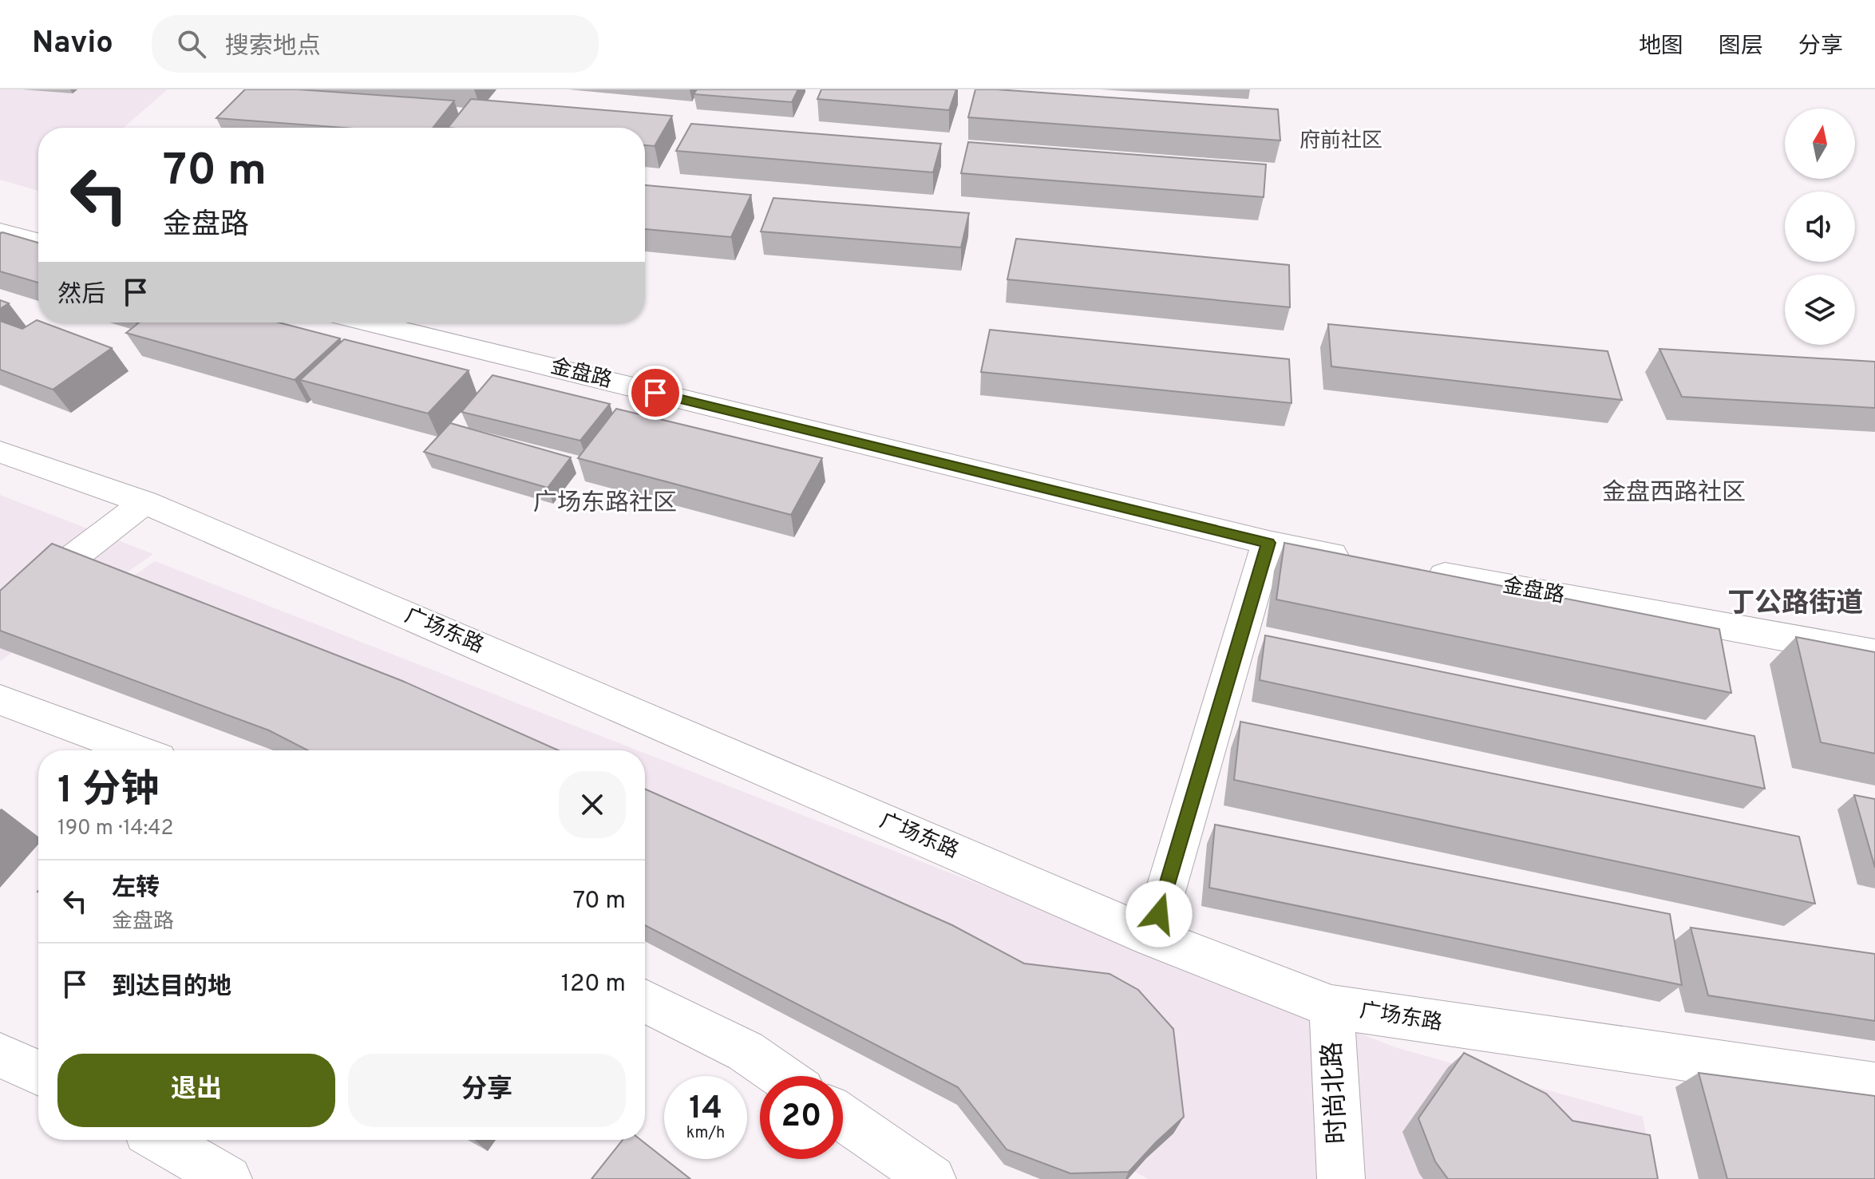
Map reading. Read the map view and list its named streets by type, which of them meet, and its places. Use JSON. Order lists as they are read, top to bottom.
{
  "streets": {
    "street": ["金盘路", "广场东路", "时尚北路"]
  },
  "crossings": [
    ["广场东路", "时尚北路"]
  ],
  "districts": [
    "府前社区",
    "金盘西路社区",
    "广场东路社区",
    "丁公路街道"
  ],
  "north": "top",
  "page": {
    "header": "Navio",
    "search": "搜索地点",
    "nav": ["地图", "图层", "分享"],
    "turn": ["70 m", "金盘路"],
    "then": "然后",
    "heading": ["1 分钟", "190 m · 14:42"],
    "list": [
      {
        "name": "左转",
        "note": "金盘路",
        "value": "70 m"
      },
      {
        "name": "到达目的地",
        "value": "120 m"
      }
    ],
    "buttons": ["退出", "分享"],
    "speed": "14 km/h",
    "limit": "20"
  }
}
